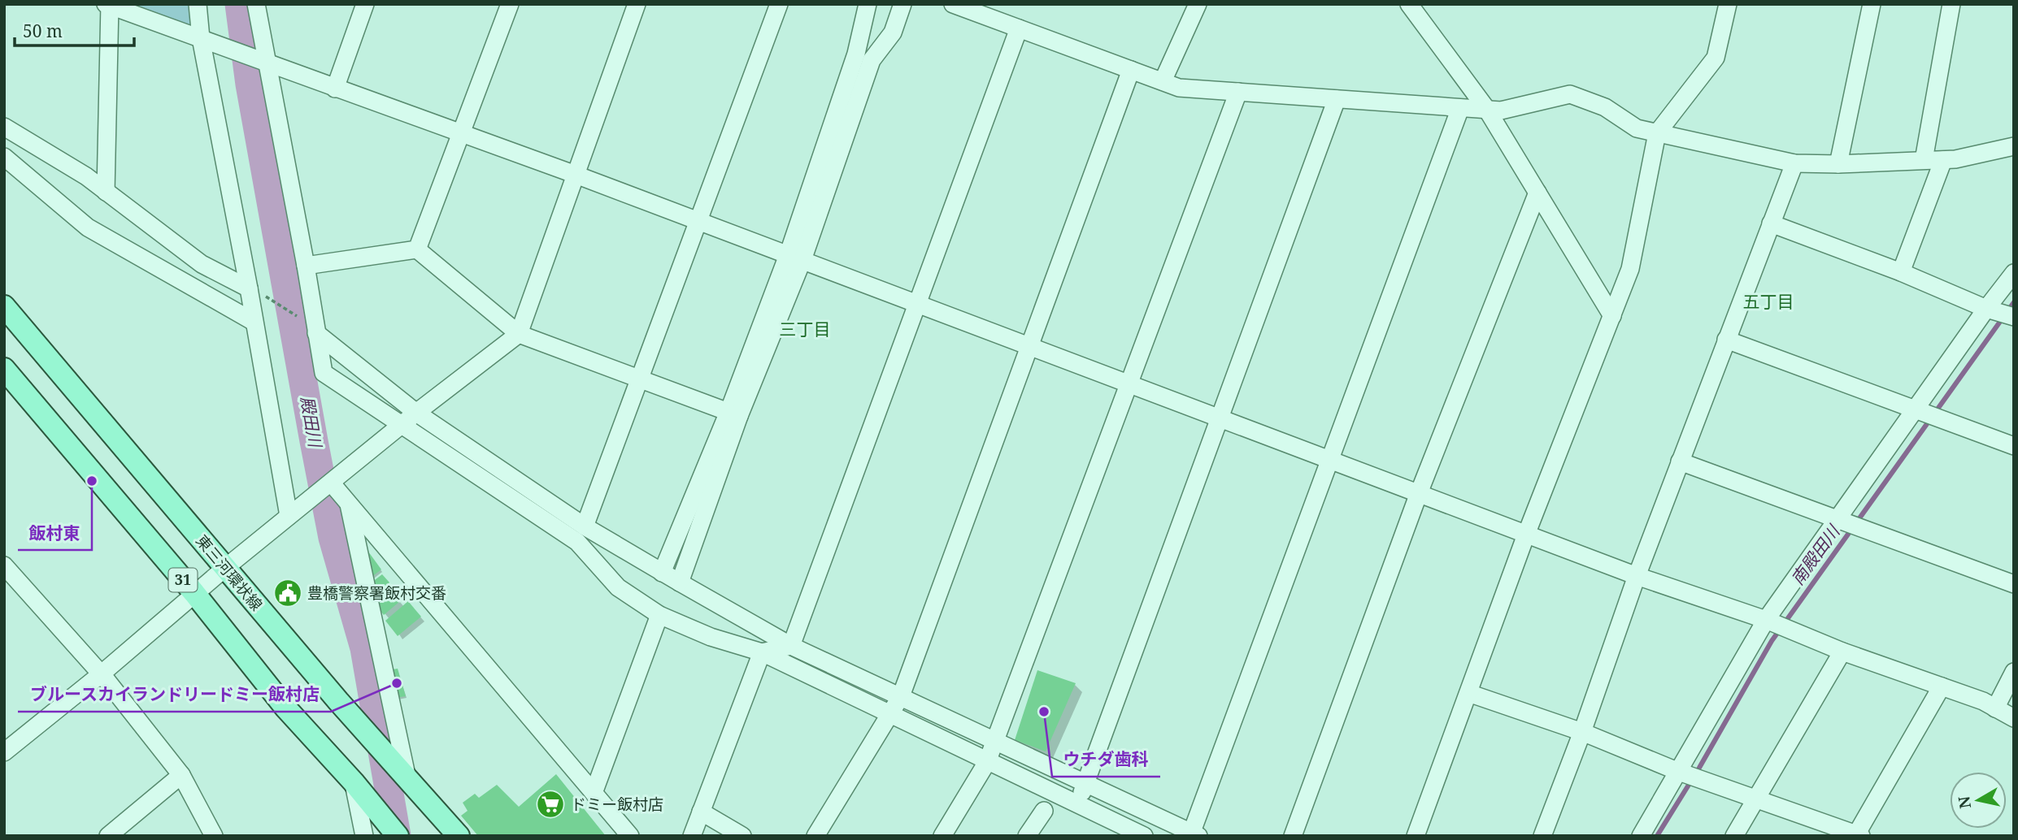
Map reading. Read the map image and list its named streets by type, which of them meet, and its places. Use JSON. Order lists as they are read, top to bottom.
{
  "streets": {
    "main road": ["東三河環状線", "31"]
  },
  "districts": ["五丁目", "三丁目"],
  "water": ["殿田川", "南殿田川"],
  "places": {
    "other": ["飯村東", "ブルースカイランドリードミー飯村店", "ウチダ歯科"],
    "public building": ["豊橋警察署飯村交番"],
    "supermarket": ["ドミー飯村店"]
  },
  "scale_bar": "50 m",
  "north": "left"
}
